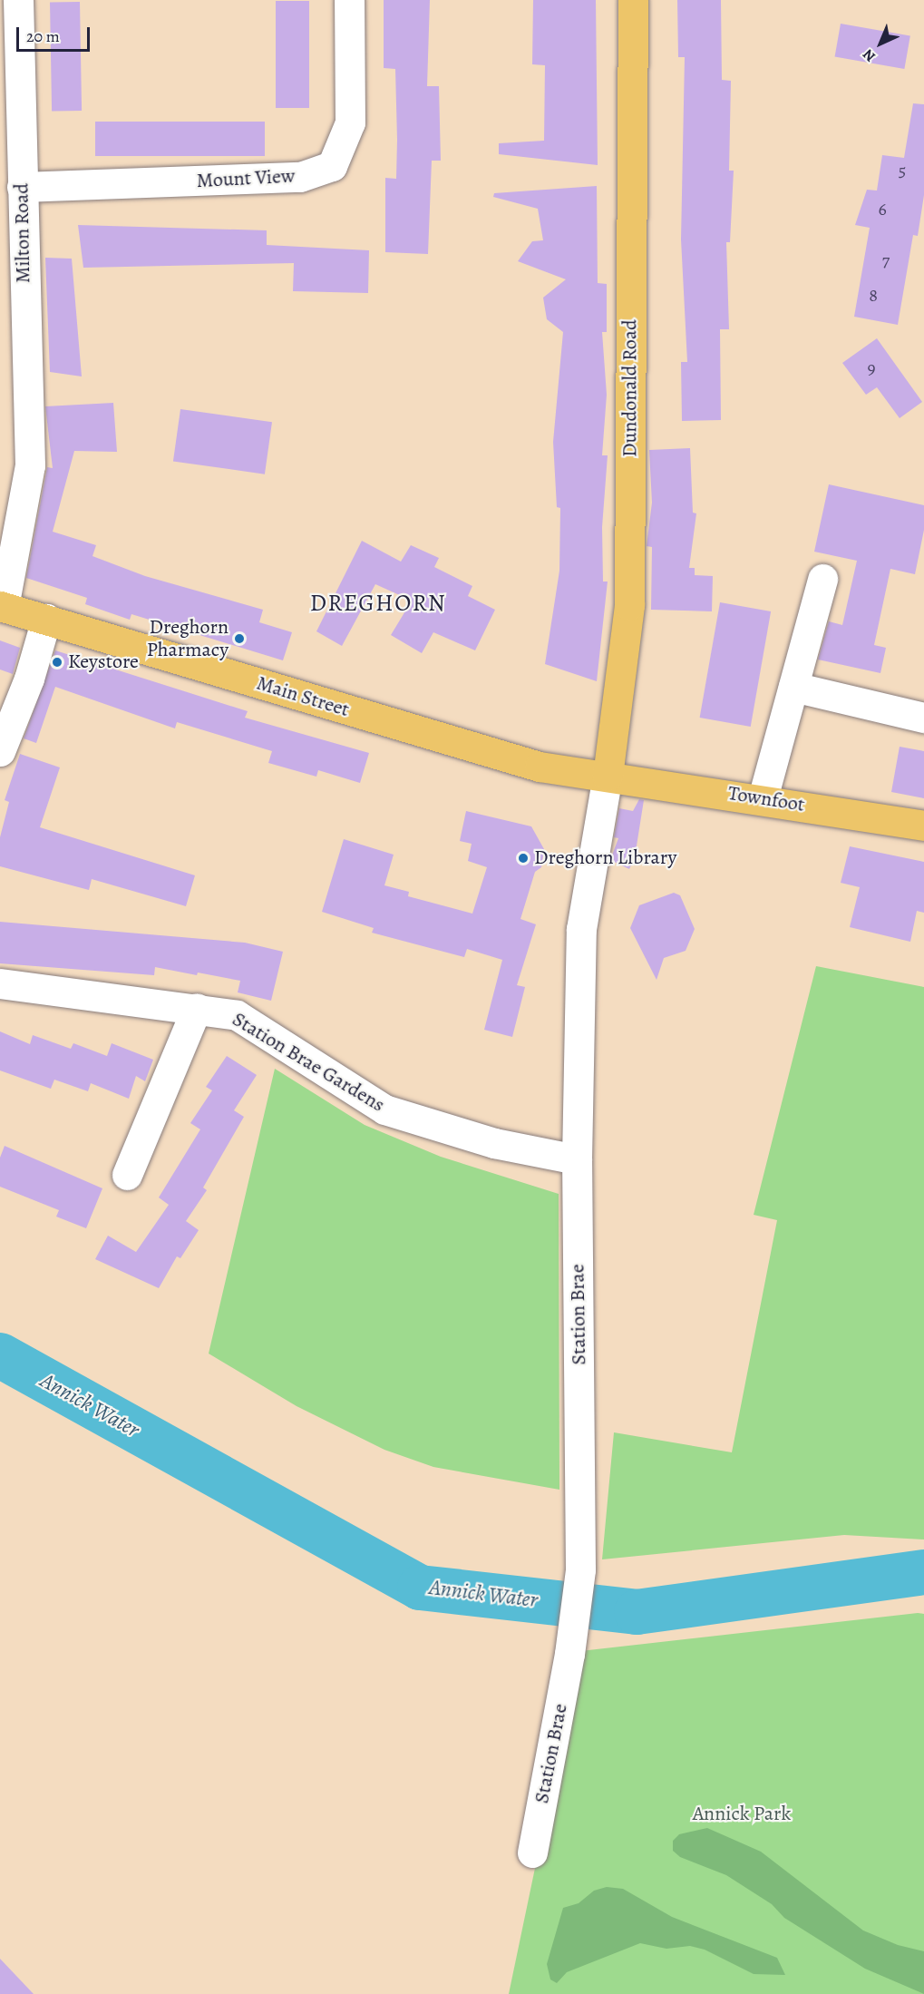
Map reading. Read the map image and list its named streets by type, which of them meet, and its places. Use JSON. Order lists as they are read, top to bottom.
{
  "streets": {
    "main road": ["Dundonald Road", "Main Street", "Townfoot"],
    "street": [
      "Mount View",
      "Milton Road",
      "Station Brae Gardens",
      "Station Brae"
    ]
  },
  "crossings": [
    ["Mount View", "Milton Road"],
    ["Milton Road", "Main Street"],
    ["Dundonald Road", "Main Street"],
    ["Dundonald Road", "Townfoot"],
    ["Dundonald Road", "Station Brae"],
    ["Main Street", "Townfoot"],
    ["Main Street", "Station Brae"],
    ["Townfoot", "Station Brae"],
    ["Station Brae Gardens", "Station Brae"]
  ],
  "districts": ["DREGHORN"],
  "water": ["Annick Water"],
  "parks": ["Annick Park"],
  "places": ["Dreghorn Pharmacy", "Keystore", "Dreghorn Library"],
  "house_numbers": [
    "5",
    "6",
    "7",
    "8",
    "9"
  ],
  "scale_bar": "20 m",
  "north": "bottom left"
}
